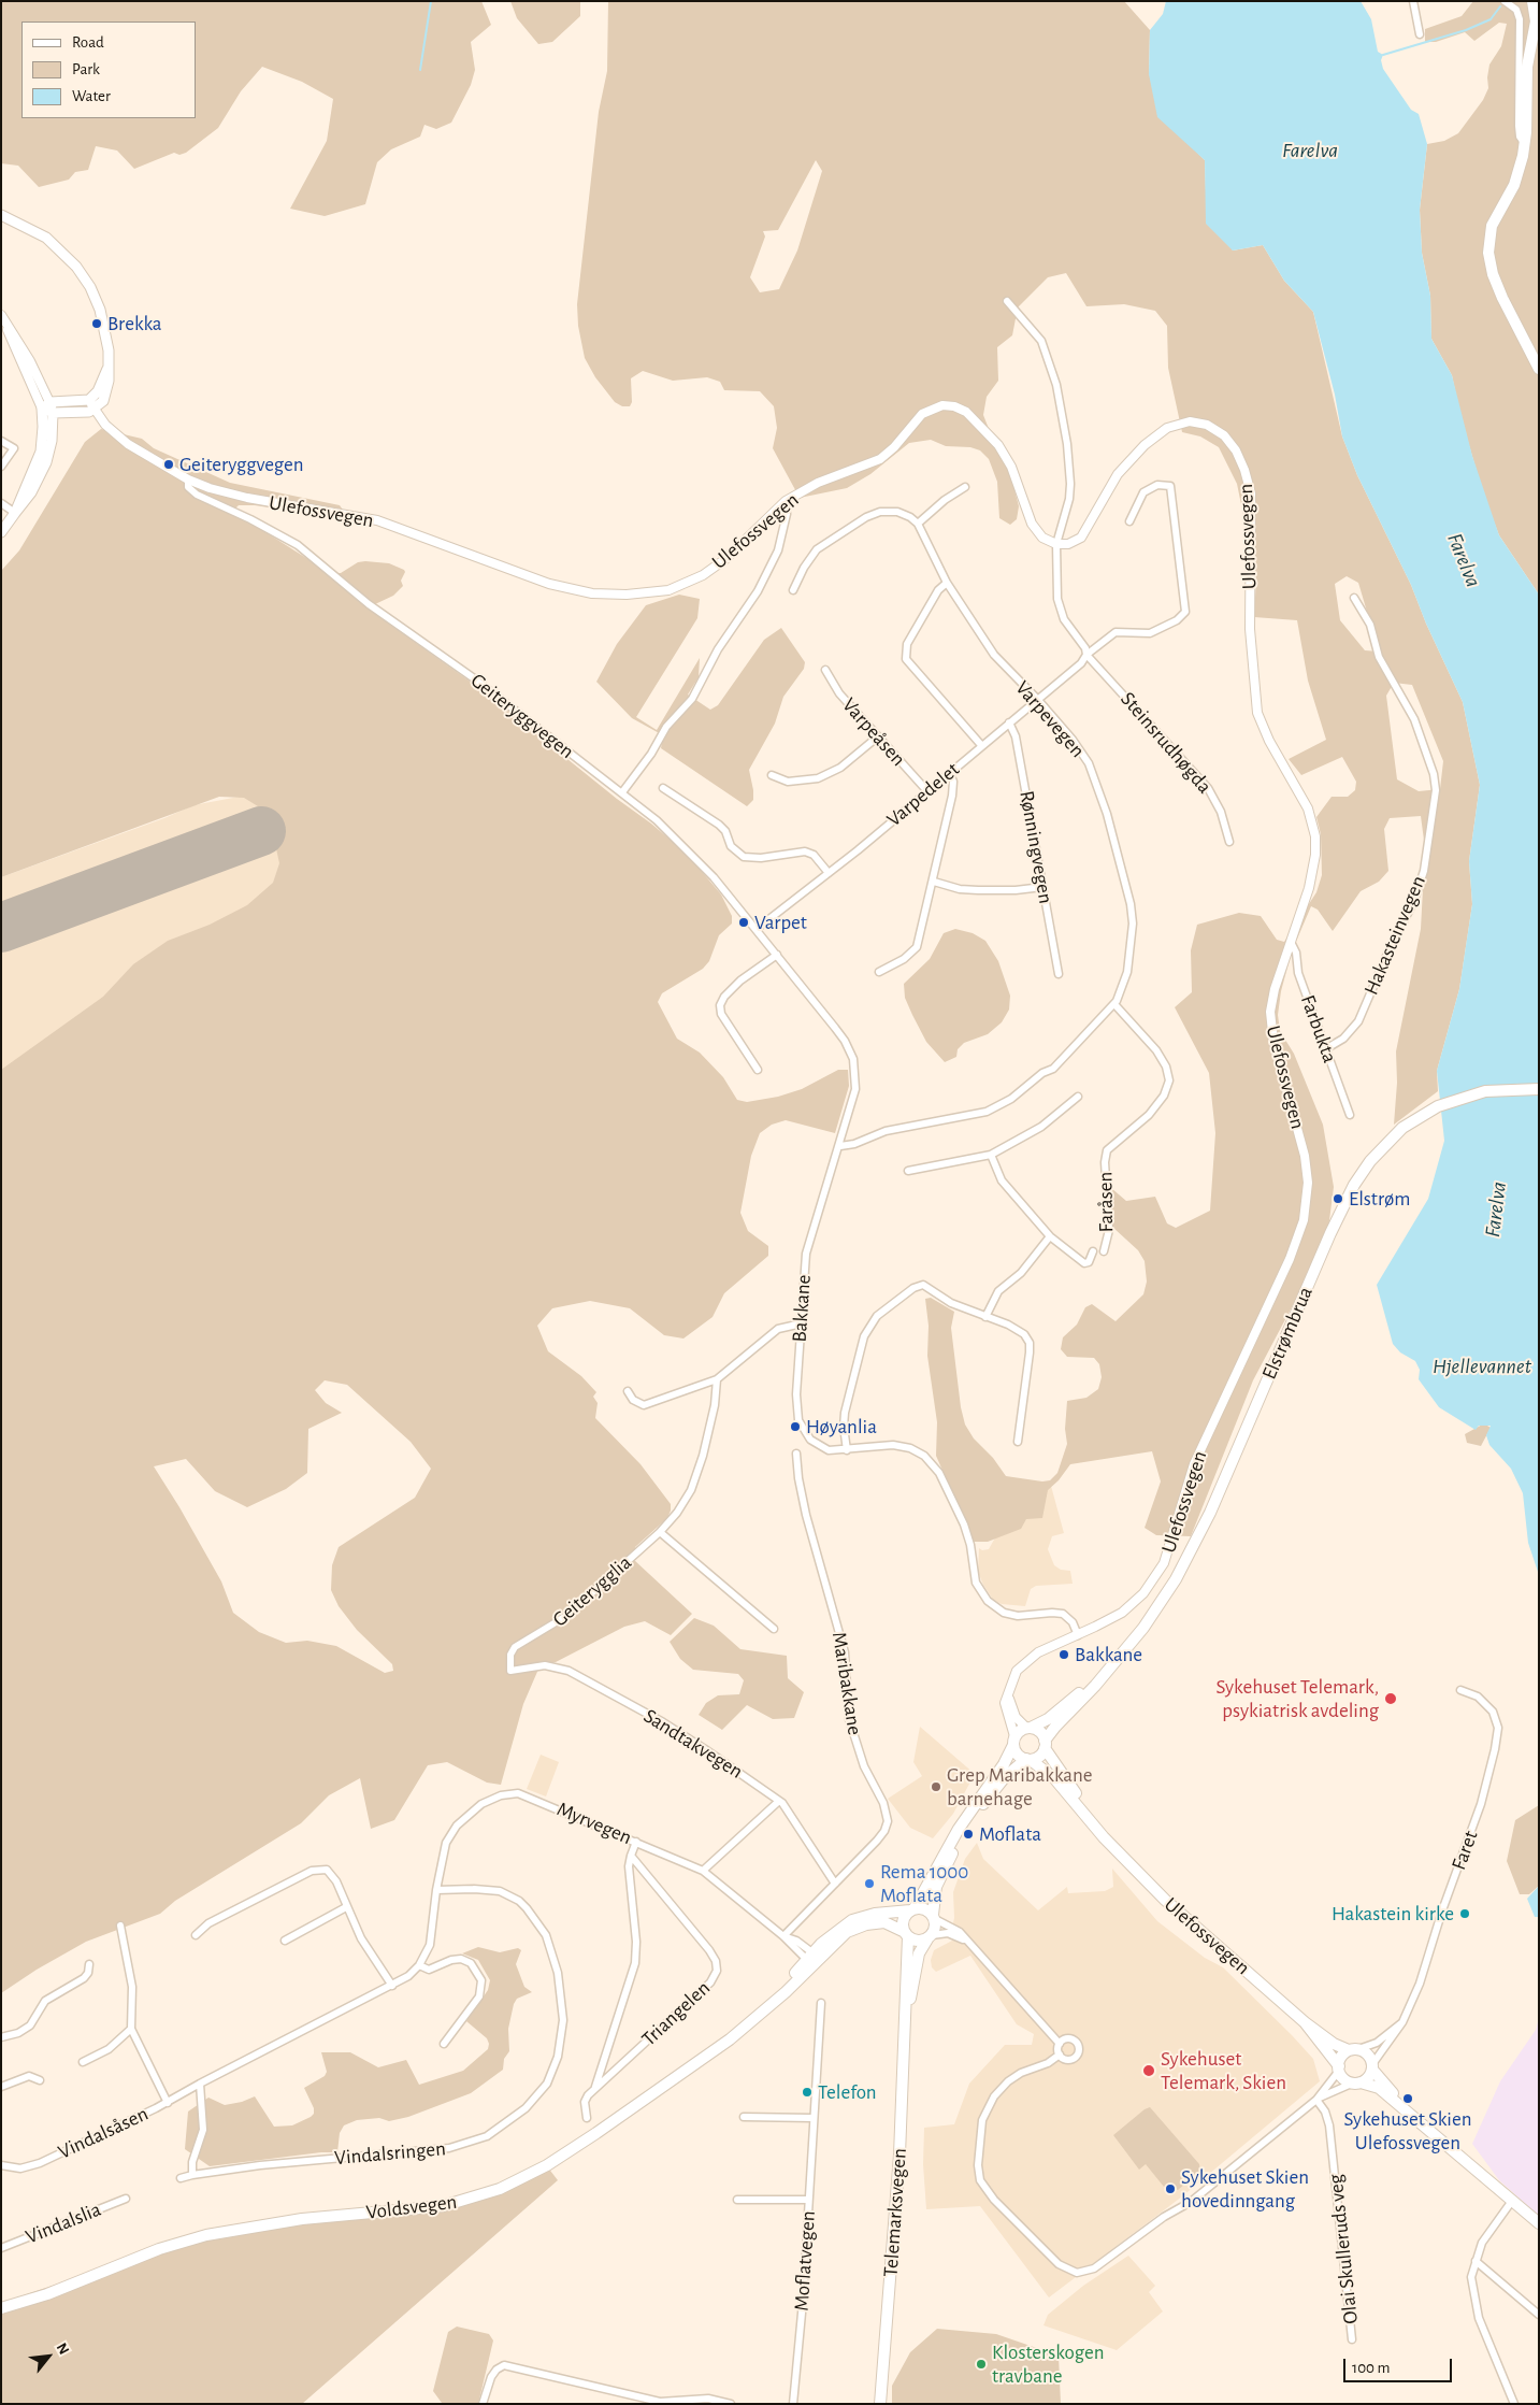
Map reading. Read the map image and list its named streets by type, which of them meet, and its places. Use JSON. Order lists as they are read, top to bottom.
{
  "streets": {
    "main road": [
      "Ulefossvegen",
      "Elstrømbrua",
      "Voldsvegen",
      "Telemarksvegen"
    ],
    "street": [
      "Geiteryggvegen",
      "Varpevegen",
      "Varpeåsen",
      "Steinsrudhøgda",
      "Varpedelet",
      "Rønningvegen",
      "Hakasteinvegen",
      "Farbukta",
      "Faråsen",
      "Bakkane",
      "Geiterygglia",
      "Maribakkane",
      "Sandtakvegen",
      "Myrvegen",
      "Faret",
      "Triangelen",
      "Vindalsåsen",
      "Vindalsringen",
      "Vindalslia",
      "Olai Skulleruds veg",
      "Moflatvegen"
    ]
  },
  "crossings": [
    ["Ulefossvegen", "Geiteryggvegen"],
    ["Ulefossvegen", "Farbukta"],
    ["Ulefossvegen", "Bakkane"],
    ["Ulefossvegen", "Elstrømbrua"],
    ["Ulefossvegen", "Faret"],
    ["Geiteryggvegen", "Varpedelet"],
    ["Geiteryggvegen", "Bakkane"],
    ["Varpevegen", "Varpedelet"],
    ["Varpevegen", "Faråsen"],
    ["Varpevegen", "Bakkane"],
    ["Varpeåsen", "Varpedelet"],
    ["Steinsrudhøgda", "Varpedelet"],
    ["Varpedelet", "Rønningvegen"],
    ["Varpedelet", "Bakkane"],
    ["Hakasteinvegen", "Farbukta"],
    ["Geiterygglia", "Sandtakvegen"],
    ["Maribakkane", "Sandtakvegen"],
    ["Maribakkane", "Myrvegen"],
    ["Myrvegen", "Triangelen"],
    ["Myrvegen", "Vindalsringen"],
    ["Myrvegen", "Voldsvegen"],
    ["Voldsvegen", "Telemarksvegen"]
  ],
  "water": ["Farelva", "Hjellevannet"],
  "places": [
    "Brekka",
    "Geiteryggvegen",
    "Varpet",
    "Elstrøm",
    "Høyanlia",
    "Bakkane",
    "Sykehuset Telemark, psykiatrisk avdeling",
    "Grep Maribakkane barnehage",
    "Moflata",
    "Rema 1000 Moflata",
    "Hakastein kirke",
    "Sykehuset Telemark, Skien",
    "Telefon",
    "Sykehuset Skien Ulefossvegen",
    "Sykehuset Skien hovedinngang",
    "Klosterskogen travbane"
  ],
  "legend": ["Road", "Park", "Water"],
  "scale_bar": "100 m",
  "north": "top right"
}
